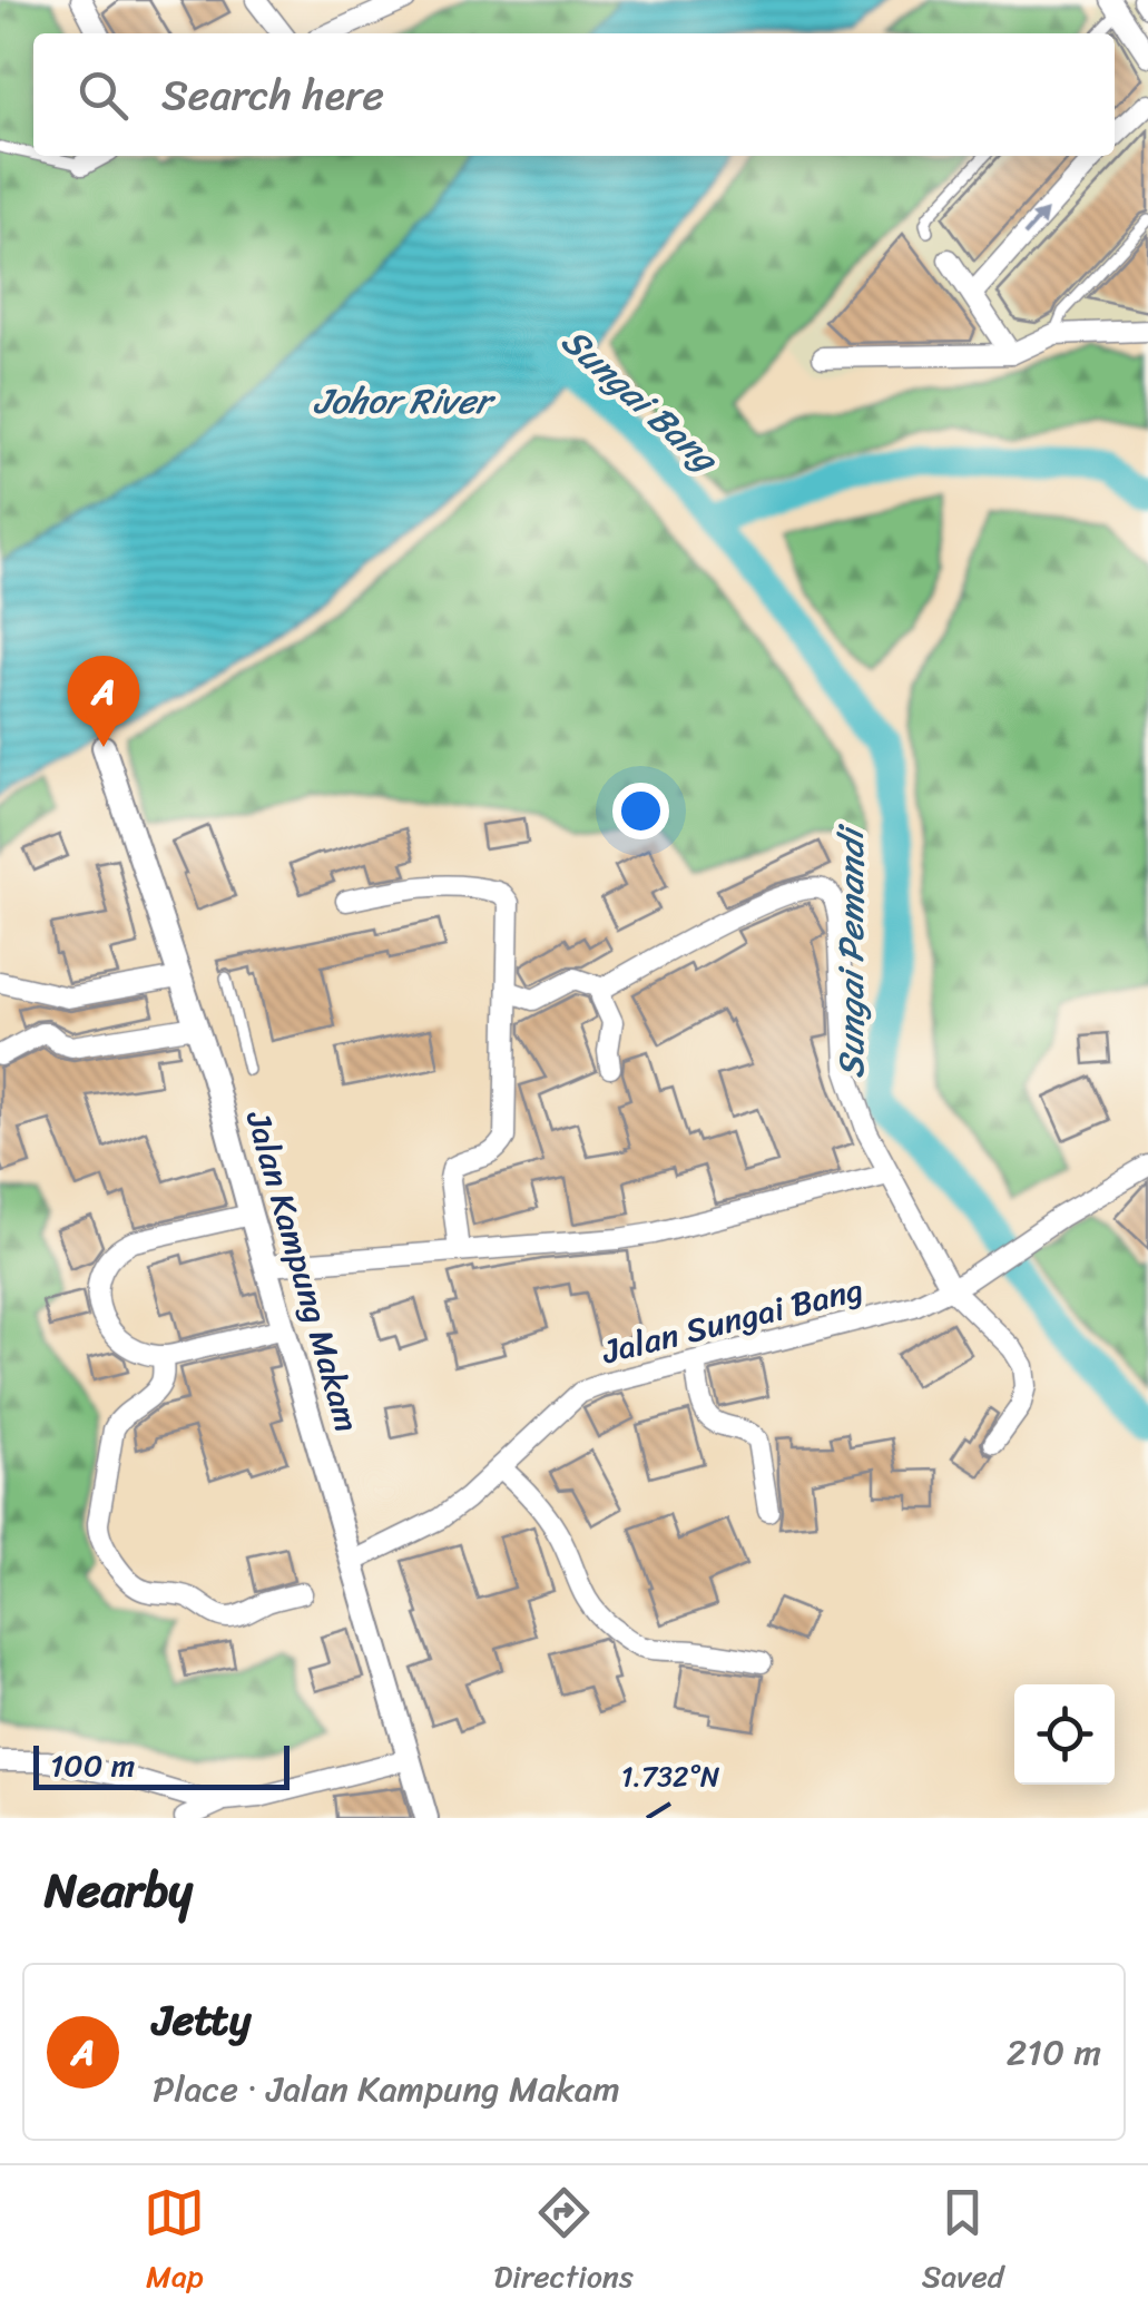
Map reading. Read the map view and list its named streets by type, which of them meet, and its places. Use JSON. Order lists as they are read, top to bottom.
{
  "streets": {
    "street": ["Jalan Kampung Makam", "Jalan Sungai Bang"]
  },
  "crossings": [
    ["Jalan Kampung Makam", "Jalan Sungai Bang"]
  ],
  "water": ["Sungai Bang", "Johor River", "Sungai Pemandi"],
  "scale_bar": "100 m",
  "page": {
    "search": "Search here",
    "pins": "A",
    "scale": "100 m",
    "heading": "Nearby",
    "list": [
      {
        "mark": "A",
        "name": "Jetty",
        "note": "Place · Jalan Kampung Makam",
        "value": "210 m"
      }
    ],
    "nav": ["Map", "Directions", "Saved"]
  },
  "coordinates": ["1.732°N"]
}
